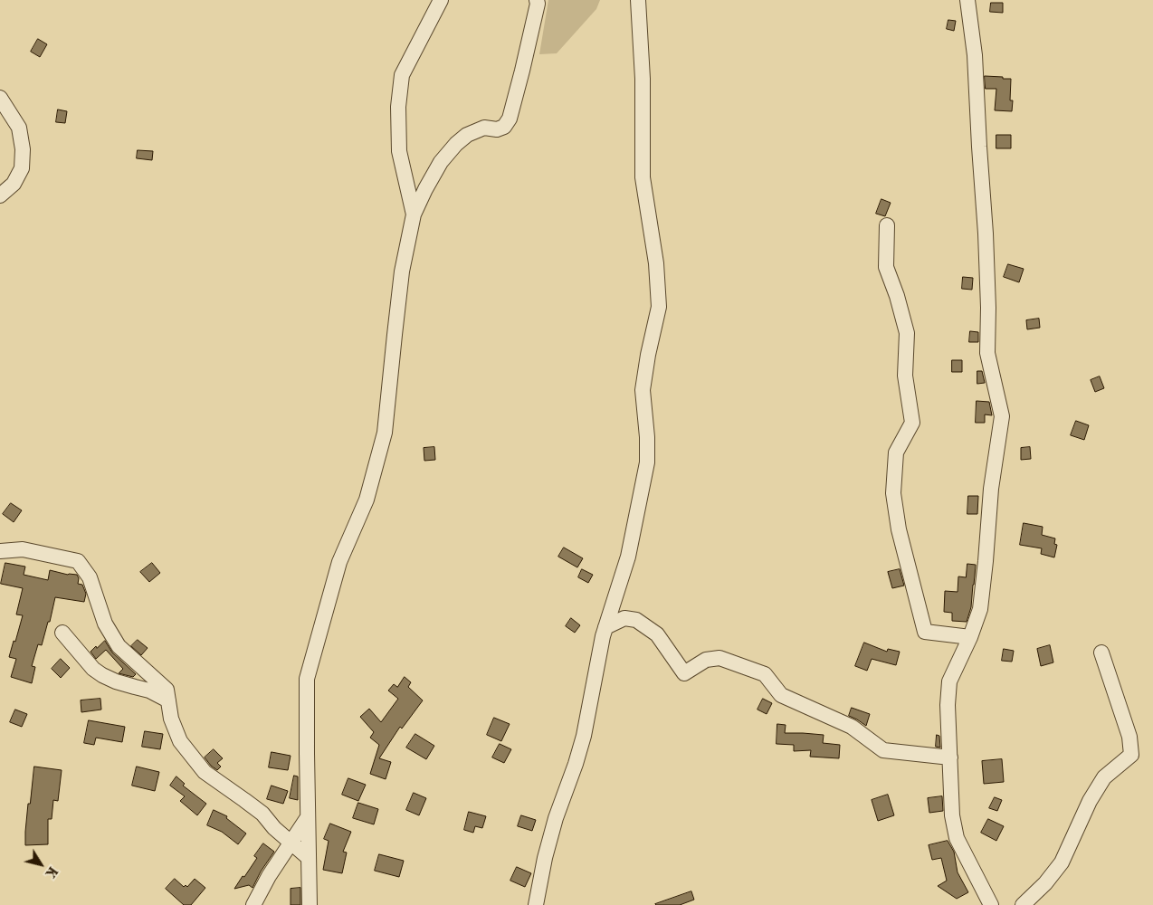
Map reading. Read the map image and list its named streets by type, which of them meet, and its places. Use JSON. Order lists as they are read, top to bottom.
{
  "north": "bottom right"
}
